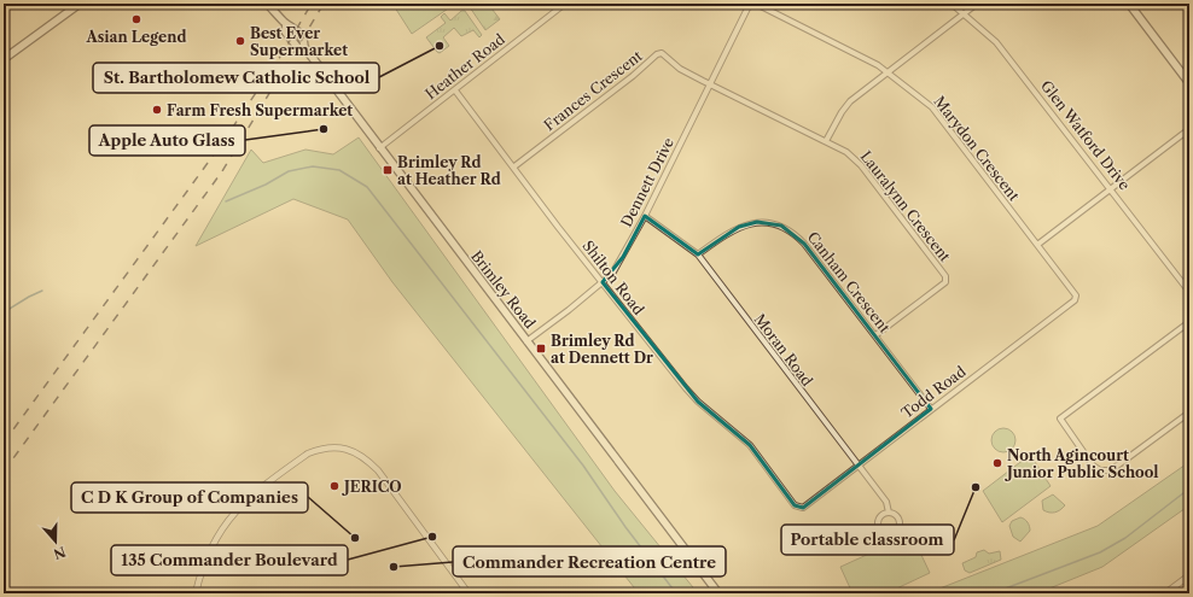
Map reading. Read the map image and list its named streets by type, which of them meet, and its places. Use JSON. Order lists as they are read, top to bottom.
{
  "streets": {
    "main road": ["Brimley Road"],
    "street": [
      "Heather Road",
      "Frances Crescent",
      "Glen Watford Drive",
      "Marydon Crescent",
      "Dennett Drive",
      "Lauralynn Crescent",
      "Shilton Road",
      "Canham Crescent",
      "Moran Road",
      "Todd Road"
    ]
  },
  "crossings": [
    ["Heather Road", "Shilton Road"],
    ["Heather Road", "Brimley Road"],
    ["Frances Crescent", "Dennett Drive"],
    ["Frances Crescent", "Lauralynn Crescent"],
    ["Frances Crescent", "Shilton Road"],
    ["Marydon Crescent", "Todd Road"],
    ["Dennett Drive", "Lauralynn Crescent"],
    ["Dennett Drive", "Shilton Road"],
    ["Dennett Drive", "Brimley Road"],
    ["Dennett Drive", "Moran Road"],
    ["Lauralynn Crescent", "Canham Crescent"],
    ["Shilton Road", "Todd Road"],
    ["Canham Crescent", "Moran Road"],
    ["Canham Crescent", "Todd Road"],
    ["Moran Road", "Todd Road"]
  ],
  "places": {
    "other": [
      "Asian Legend",
      "Best Ever Supermarket",
      "St. Bartholomew Catholic School",
      "Farm Fresh Supermarket",
      "Apple Auto Glass",
      "North Agincourt Junior Public School",
      "JERICO",
      "Portable classroom",
      "135 Commander Boulevard",
      "C D K Group of Companies",
      "Commander Recreation Centre"
    ],
    "transit": ["Brimley Rd at Heather Rd", "Brimley Rd at Dennett Dr"]
  },
  "north": "bottom"
}
